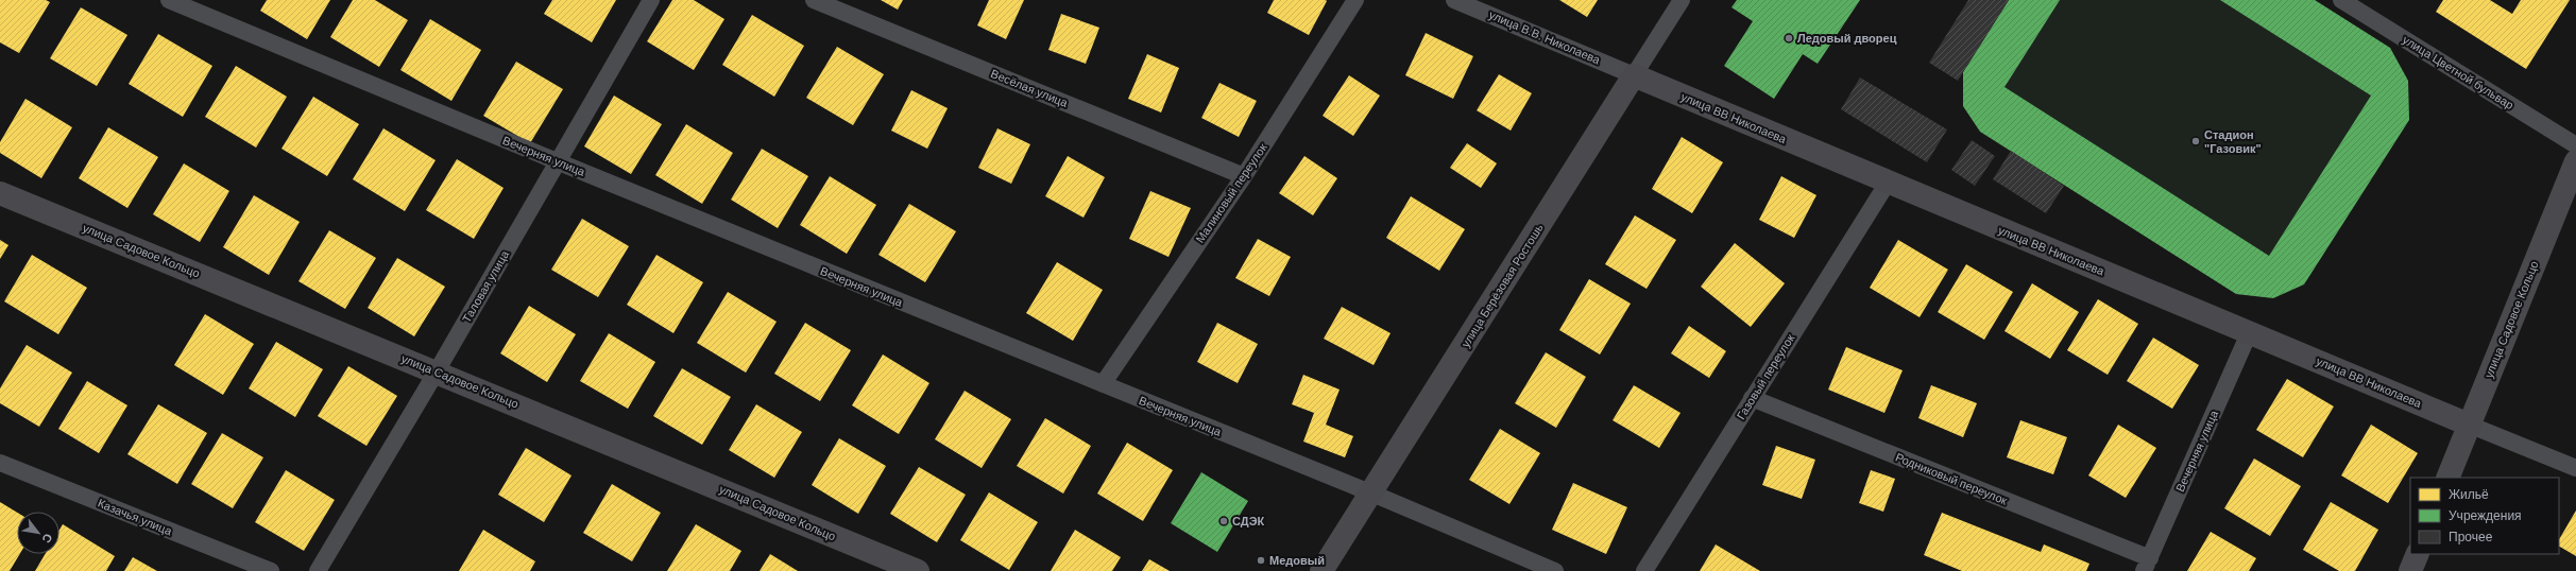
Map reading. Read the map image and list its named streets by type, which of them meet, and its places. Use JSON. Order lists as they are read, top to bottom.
{
  "streets": {
    "street": [
      "улица В.В. Николаева",
      "улица Цветной бульвар",
      "Весёлая улица",
      "улица ВВ Николаева",
      "Вечерняя улица",
      "Малиновый переулок",
      "улица Садовое Кольцо",
      "улица Берёзовая Ростошь",
      "Таловая улица",
      "Газовый переулок",
      "Родниковый переулок",
      "Казачья улица"
    ]
  },
  "crossings": [
    ["улица В.В. Николаева", "улица ВВ Николаева"],
    ["улица В.В. Николаева", "улица Берёзовая Ростошь"],
    ["Весёлая улица", "Малиновый переулок"],
    ["улица ВВ Николаева", "Вечерняя улица"],
    ["улица ВВ Николаева", "улица Садовое Кольцо"],
    ["улица ВВ Николаева", "улица Берёзовая Ростошь"],
    ["улица ВВ Николаева", "Газовый переулок"],
    ["Вечерняя улица", "Малиновый переулок"],
    ["Вечерняя улица", "улица Берёзовая Ростошь"],
    ["Вечерняя улица", "Таловая улица"],
    ["Вечерняя улица", "Родниковый переулок"],
    ["улица Садовое Кольцо", "Таловая улица"],
    ["Газовый переулок", "Родниковый переулок"]
  ],
  "places": [
    "Ледовый дворец",
    "Стадион \"Газовик\"",
    "СДЭК",
    "Медовый"
  ],
  "legend": ["Жильё", "Учреждения", "Прочее"],
  "north": "bottom right"
}
